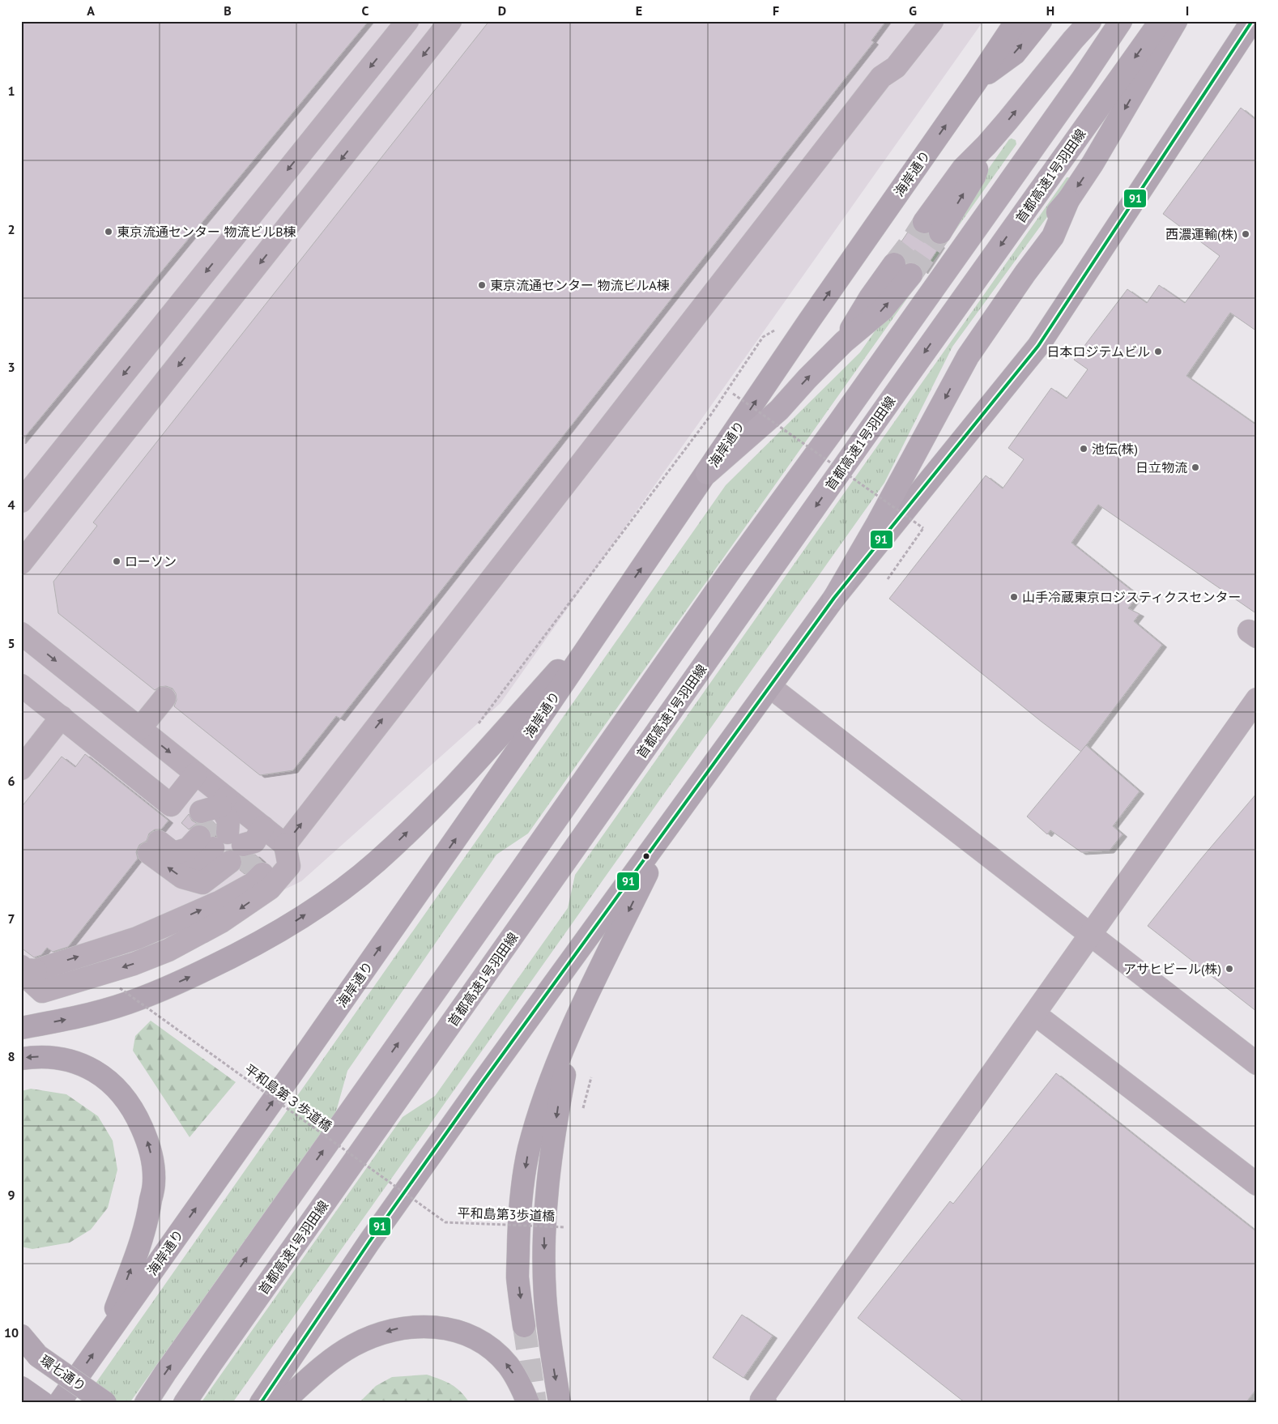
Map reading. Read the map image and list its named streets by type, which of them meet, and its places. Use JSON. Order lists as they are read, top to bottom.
{
  "streets": {
    "highway": ["首都高速1号羽田線"],
    "main road": ["海岸通り", "環七通り"],
    "path": ["平和島第３歩道橋", "平和島第3歩道橋"]
  },
  "crossings": [
    ["平和島第３歩道橋", "平和島第3歩道橋"]
  ],
  "places": [
    "東京流通センター 物流ビルB棟",
    "西濃運輸(株)",
    "東京流通センター 物流ビルA棟",
    "日本ロジテムビル",
    "池伝(株)",
    "日立物流",
    "ローソン",
    "山手冷蔵東京ロジスティクスセンター",
    "アサヒビール(株)"
  ],
  "lines": ["transit line 91"],
  "grid": {
    "columns": [
      "A",
      "B",
      "C",
      "D",
      "E",
      "F",
      "G",
      "H",
      "I"
    ],
    "rows": [
      "1",
      "2",
      "3",
      "4",
      "5",
      "6",
      "7",
      "8",
      "9",
      "10"
    ]
  }
}
